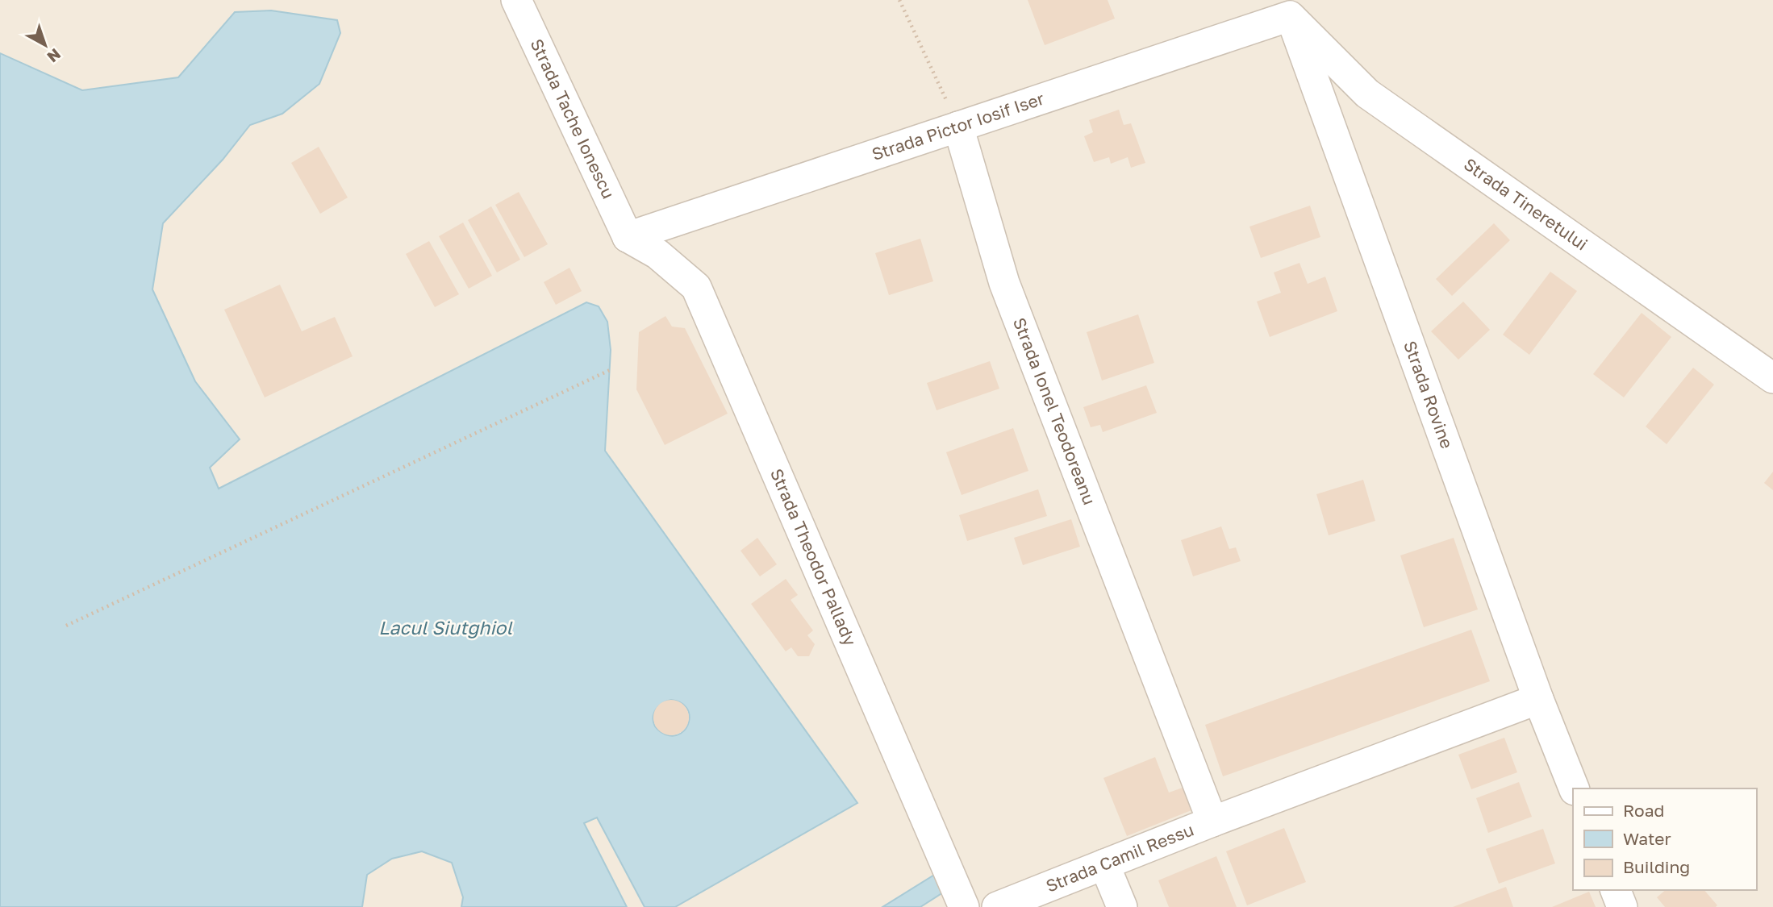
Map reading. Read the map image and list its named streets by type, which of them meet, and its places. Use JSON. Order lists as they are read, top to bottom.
{
  "streets": {
    "street": [
      "Strada Tache Ionescu",
      "Strada Pictor Iosif Iser",
      "Strada Tineretului",
      "Strada Rovine",
      "Strada Ionel Teodoreanu",
      "Strada Theodor Pallady",
      "Strada Camil Ressu"
    ]
  },
  "crossings": [
    ["Strada Tache Ionescu", "Strada Pictor Iosif Iser"],
    ["Strada Tache Ionescu", "Strada Theodor Pallady"],
    ["Strada Pictor Iosif Iser", "Strada Tineretului"],
    ["Strada Pictor Iosif Iser", "Strada Rovine"],
    ["Strada Pictor Iosif Iser", "Strada Ionel Teodoreanu"],
    ["Strada Pictor Iosif Iser", "Strada Theodor Pallady"],
    ["Strada Tineretului", "Strada Rovine"],
    ["Strada Rovine", "Strada Camil Ressu"],
    ["Strada Ionel Teodoreanu", "Strada Camil Ressu"]
  ],
  "water": ["Lacul Siutghiol"],
  "legend": ["Road", "Water", "Building"],
  "north": "bottom right"
}
